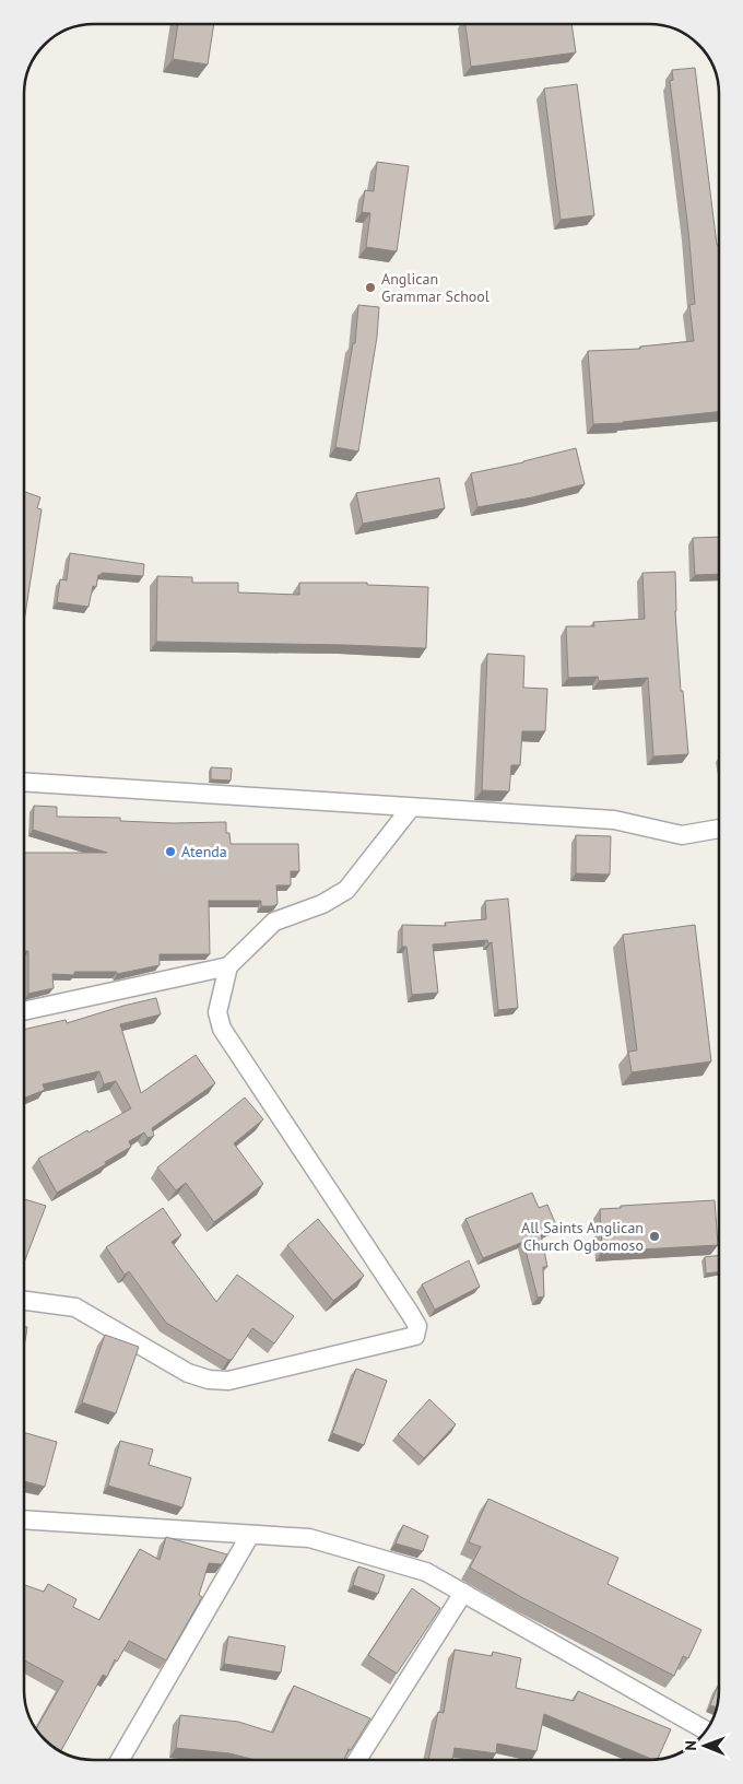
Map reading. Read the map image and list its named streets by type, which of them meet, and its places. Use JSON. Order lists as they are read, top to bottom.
{
  "places": ["Anglican Grammar School", "Atenda", "All Saints Anglican Church Ogbomoso"],
  "north": "left"
}
